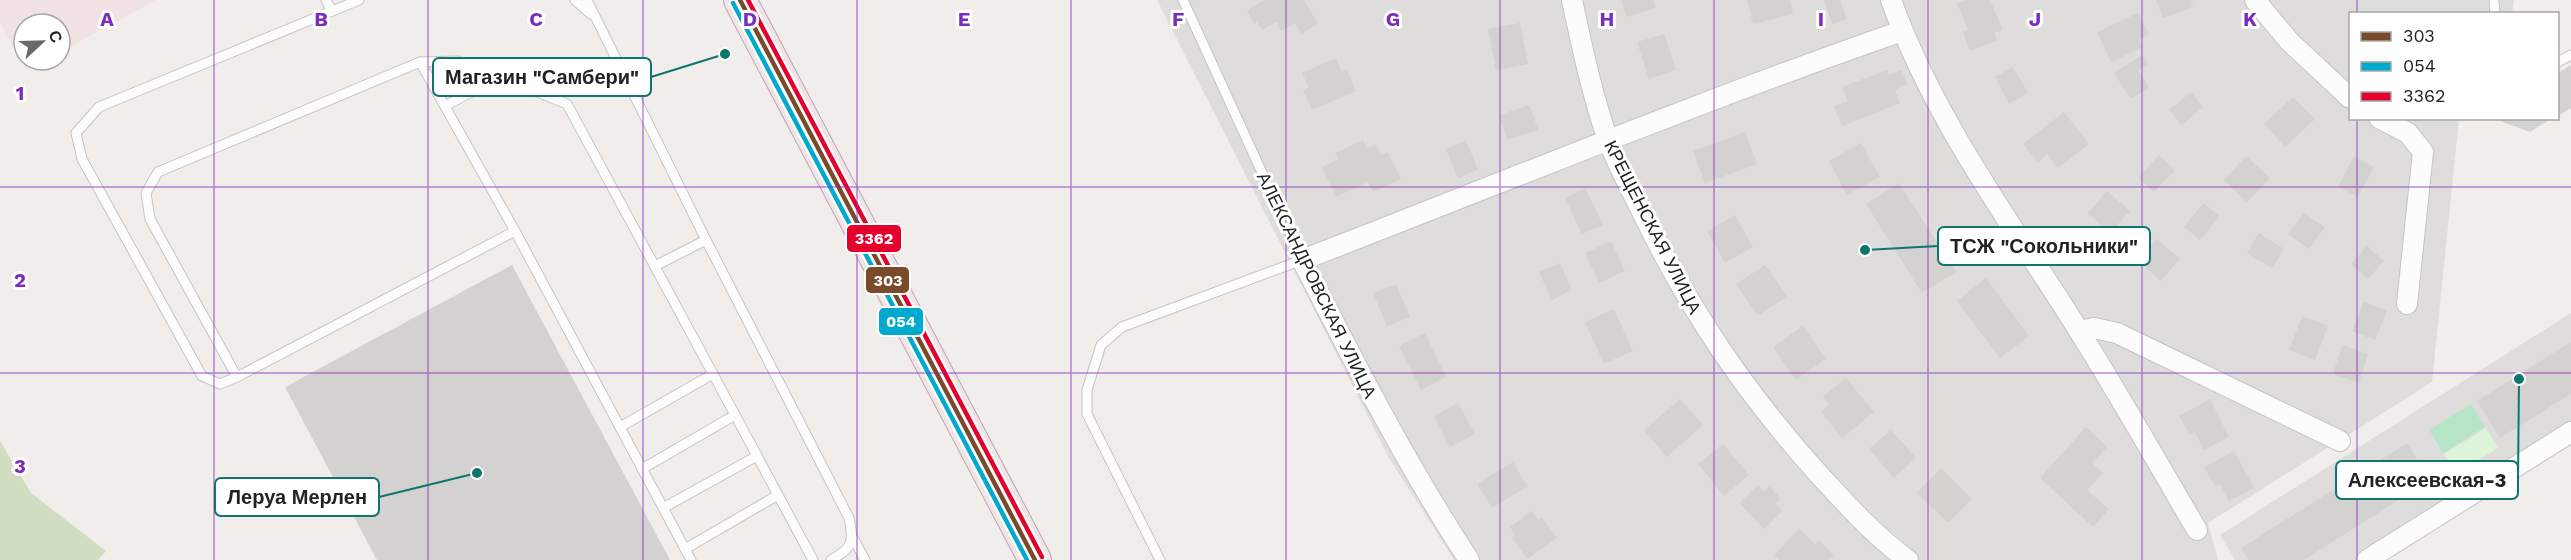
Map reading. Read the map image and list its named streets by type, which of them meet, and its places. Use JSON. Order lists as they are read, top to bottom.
{
  "streets": {
    "street": ["КРЕЩЕНСКАЯ УЛИЦА", "АЛЕКСАНДРОВСКАЯ УЛИЦА"]
  },
  "places": [
    "Магазин \"Самбери\"",
    "ТСЖ \"Сокольники\"",
    "Алексеевская-3",
    "Леруа Мерлен"
  ],
  "lines": ["transit line 303", "transit line 3362", "transit line 054"],
  "legend": ["303", "054", "3362"],
  "north": "right",
  "grid": {
    "columns": [
      "A",
      "B",
      "C",
      "D",
      "E",
      "F",
      "G",
      "H",
      "I",
      "J",
      "K"
    ],
    "rows": ["1", "2", "3"]
  }
}
